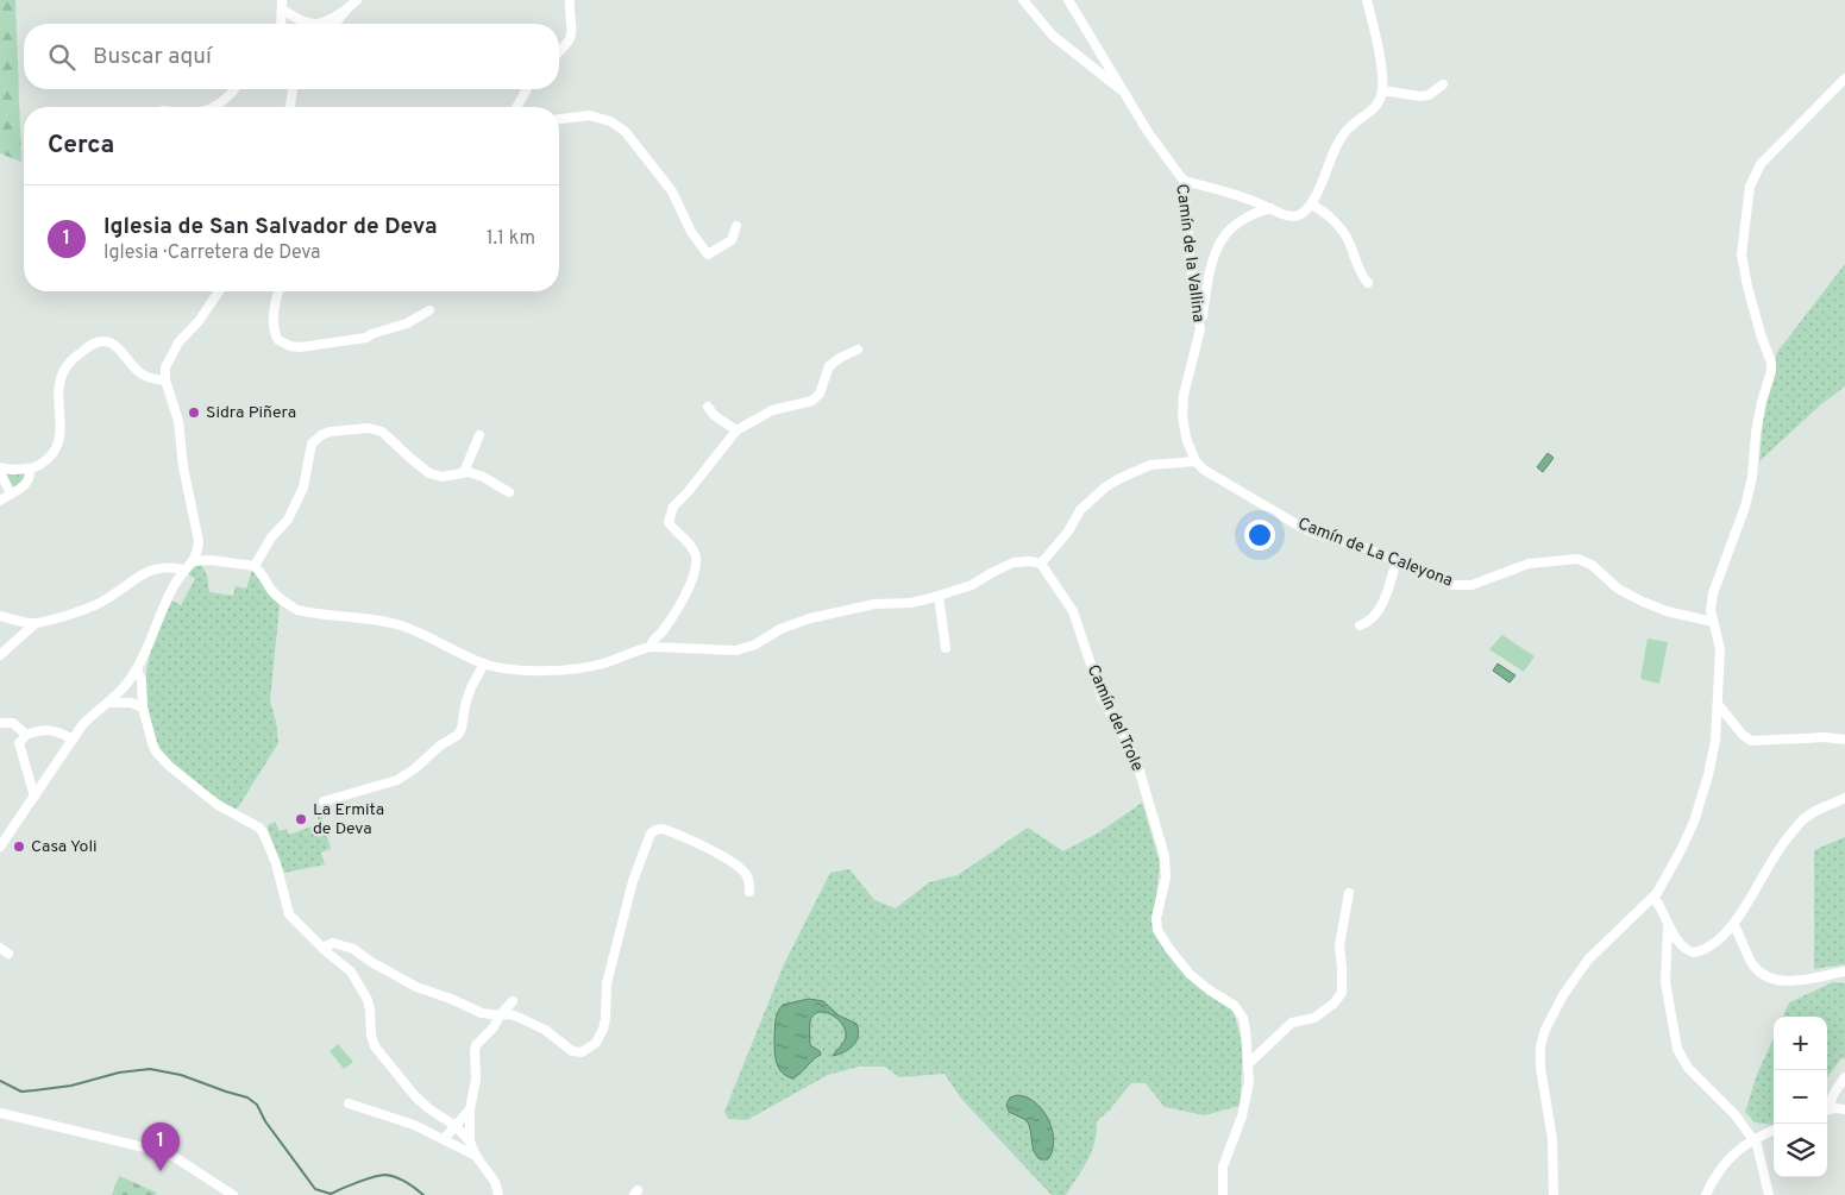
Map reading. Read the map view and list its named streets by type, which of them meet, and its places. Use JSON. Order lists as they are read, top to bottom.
{
  "streets": {
    "street": ["Camín de la Vallina", "Camín de La Caleyona", "Camín del Trole"]
  },
  "crossings": [
    ["Camín de la Vallina", "Camín de La Caleyona"]
  ],
  "places": ["Sidra Piñera", "La Ermita de Deva", "Casa Yoli"],
  "page": {
    "search": "Buscar aquí",
    "heading": "Cerca",
    "list": [
      {
        "mark": "1",
        "name": "Iglesia de San Salvador de Deva",
        "note": "Iglesia · Carretera de Deva",
        "value": "1.1 km"
      }
    ],
    "map_buttons": ["+", "−"],
    "pins": "1"
  }
}
